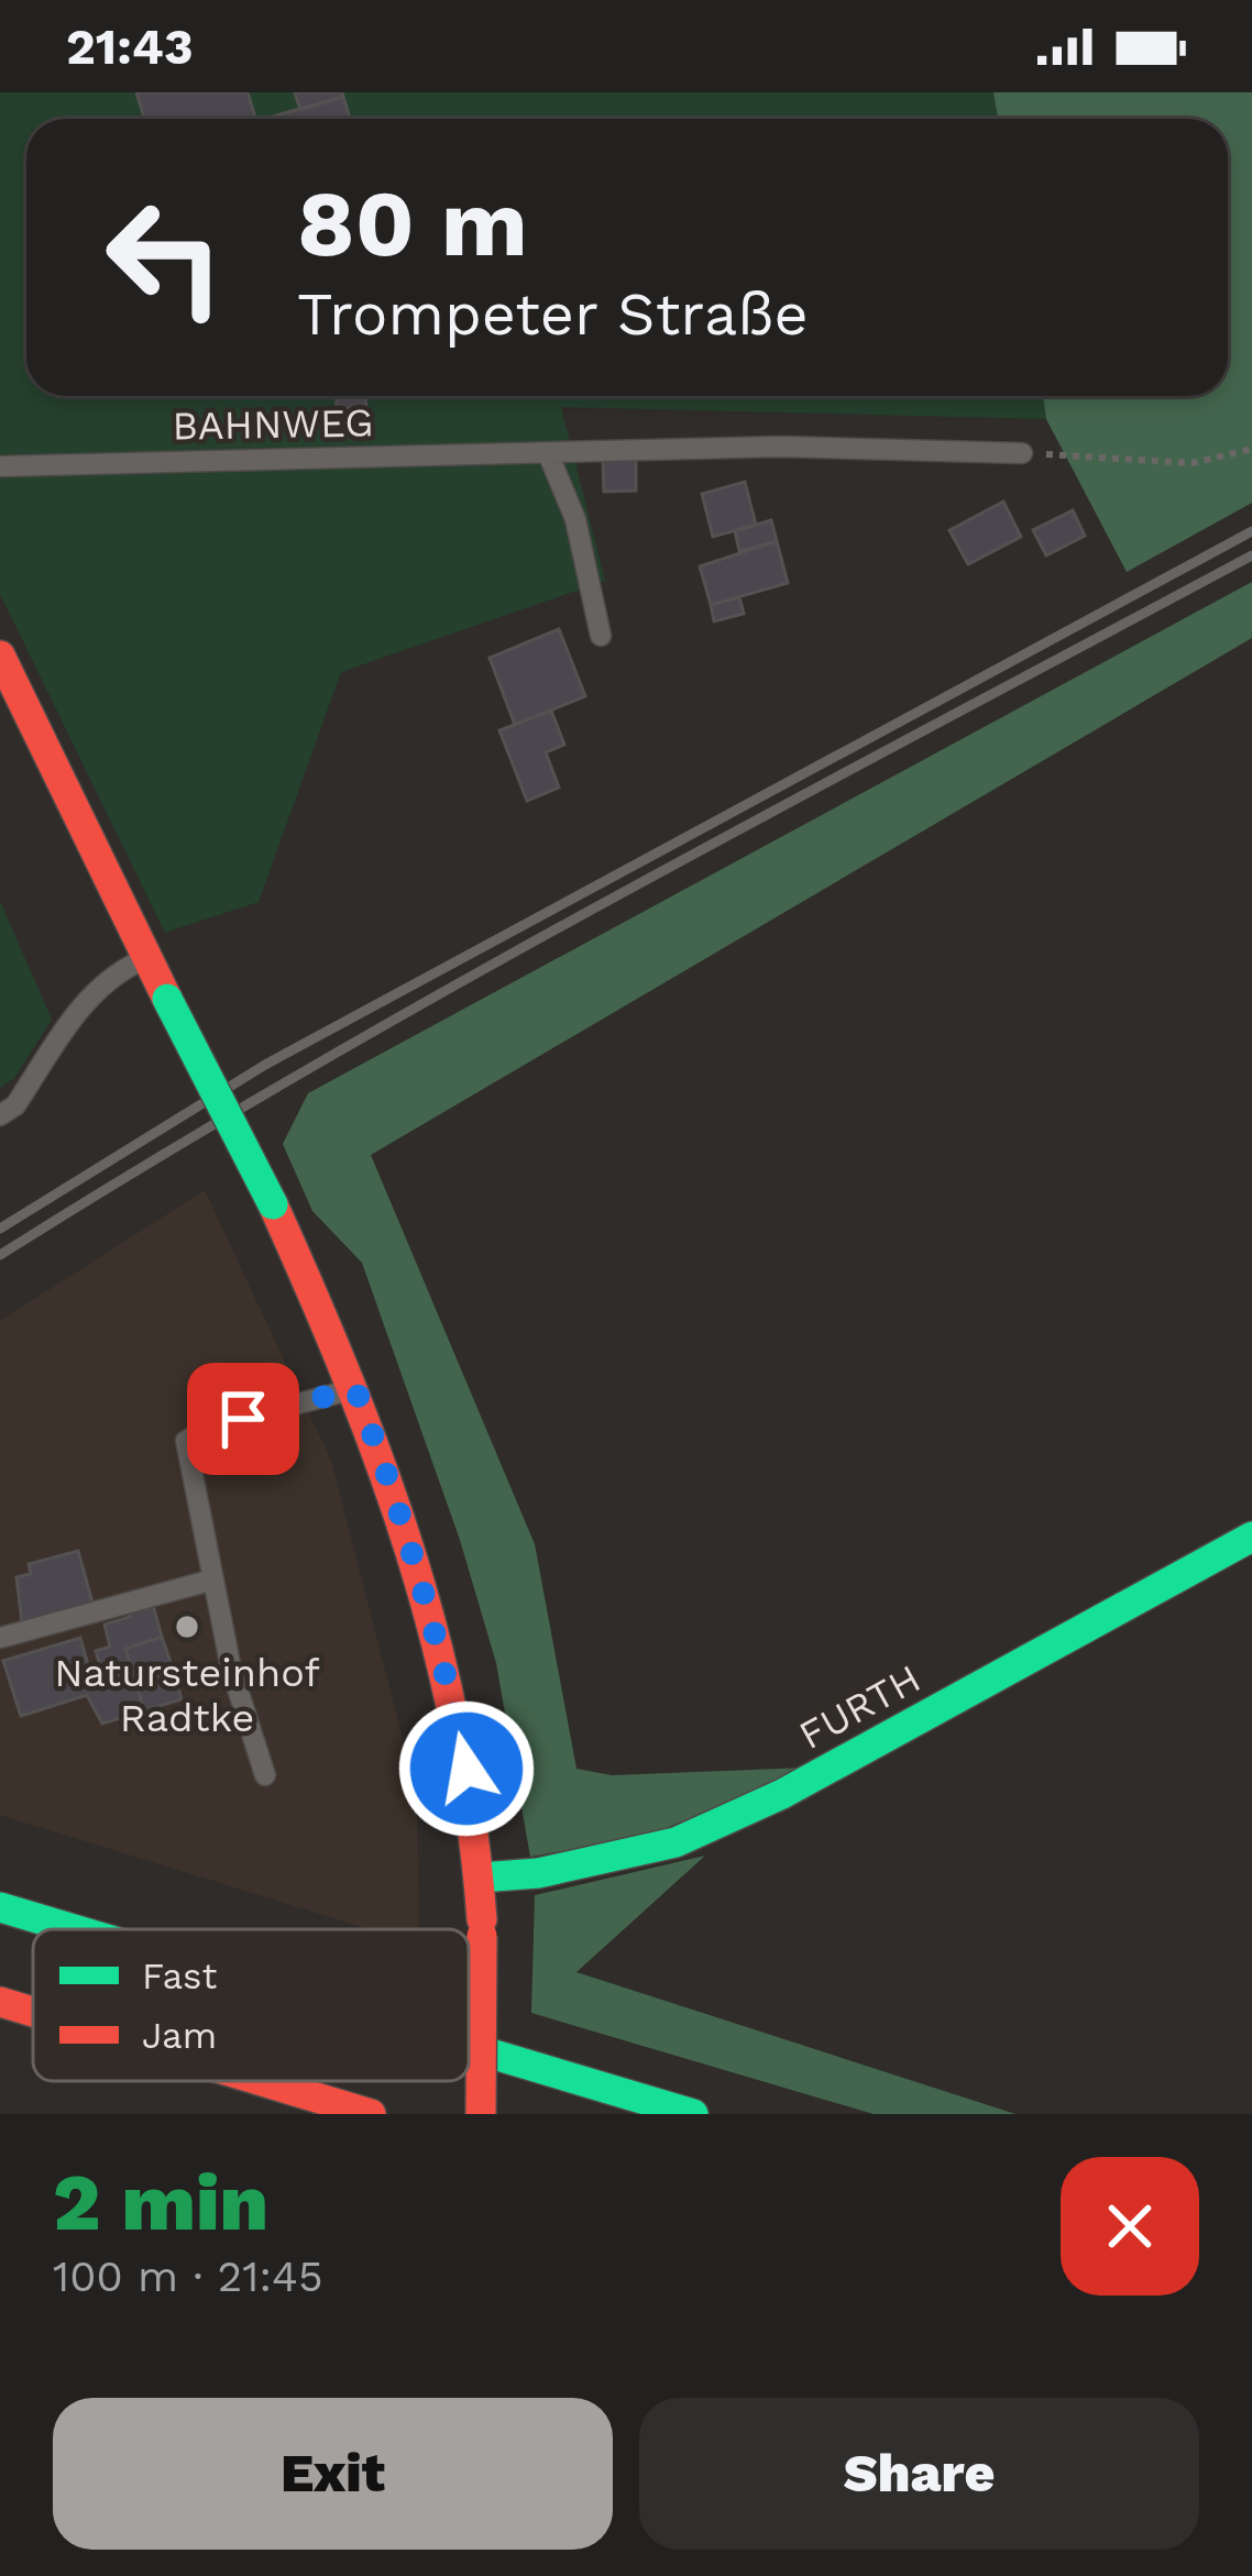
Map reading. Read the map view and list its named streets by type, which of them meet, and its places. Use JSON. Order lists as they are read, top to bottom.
{
  "streets": {
    "main road": ["FURTH"],
    "lane": ["BAHNWEG"]
  },
  "places": ["Natursteinhof Radtke"],
  "legend": ["Fast", "Jam"],
  "page": {
    "status": "21:43",
    "turn": ["80 m", "Trompeter Straße"],
    "heading": ["2 min", "100 m · 21:45"],
    "buttons": ["Exit", "Share"]
  }
}
